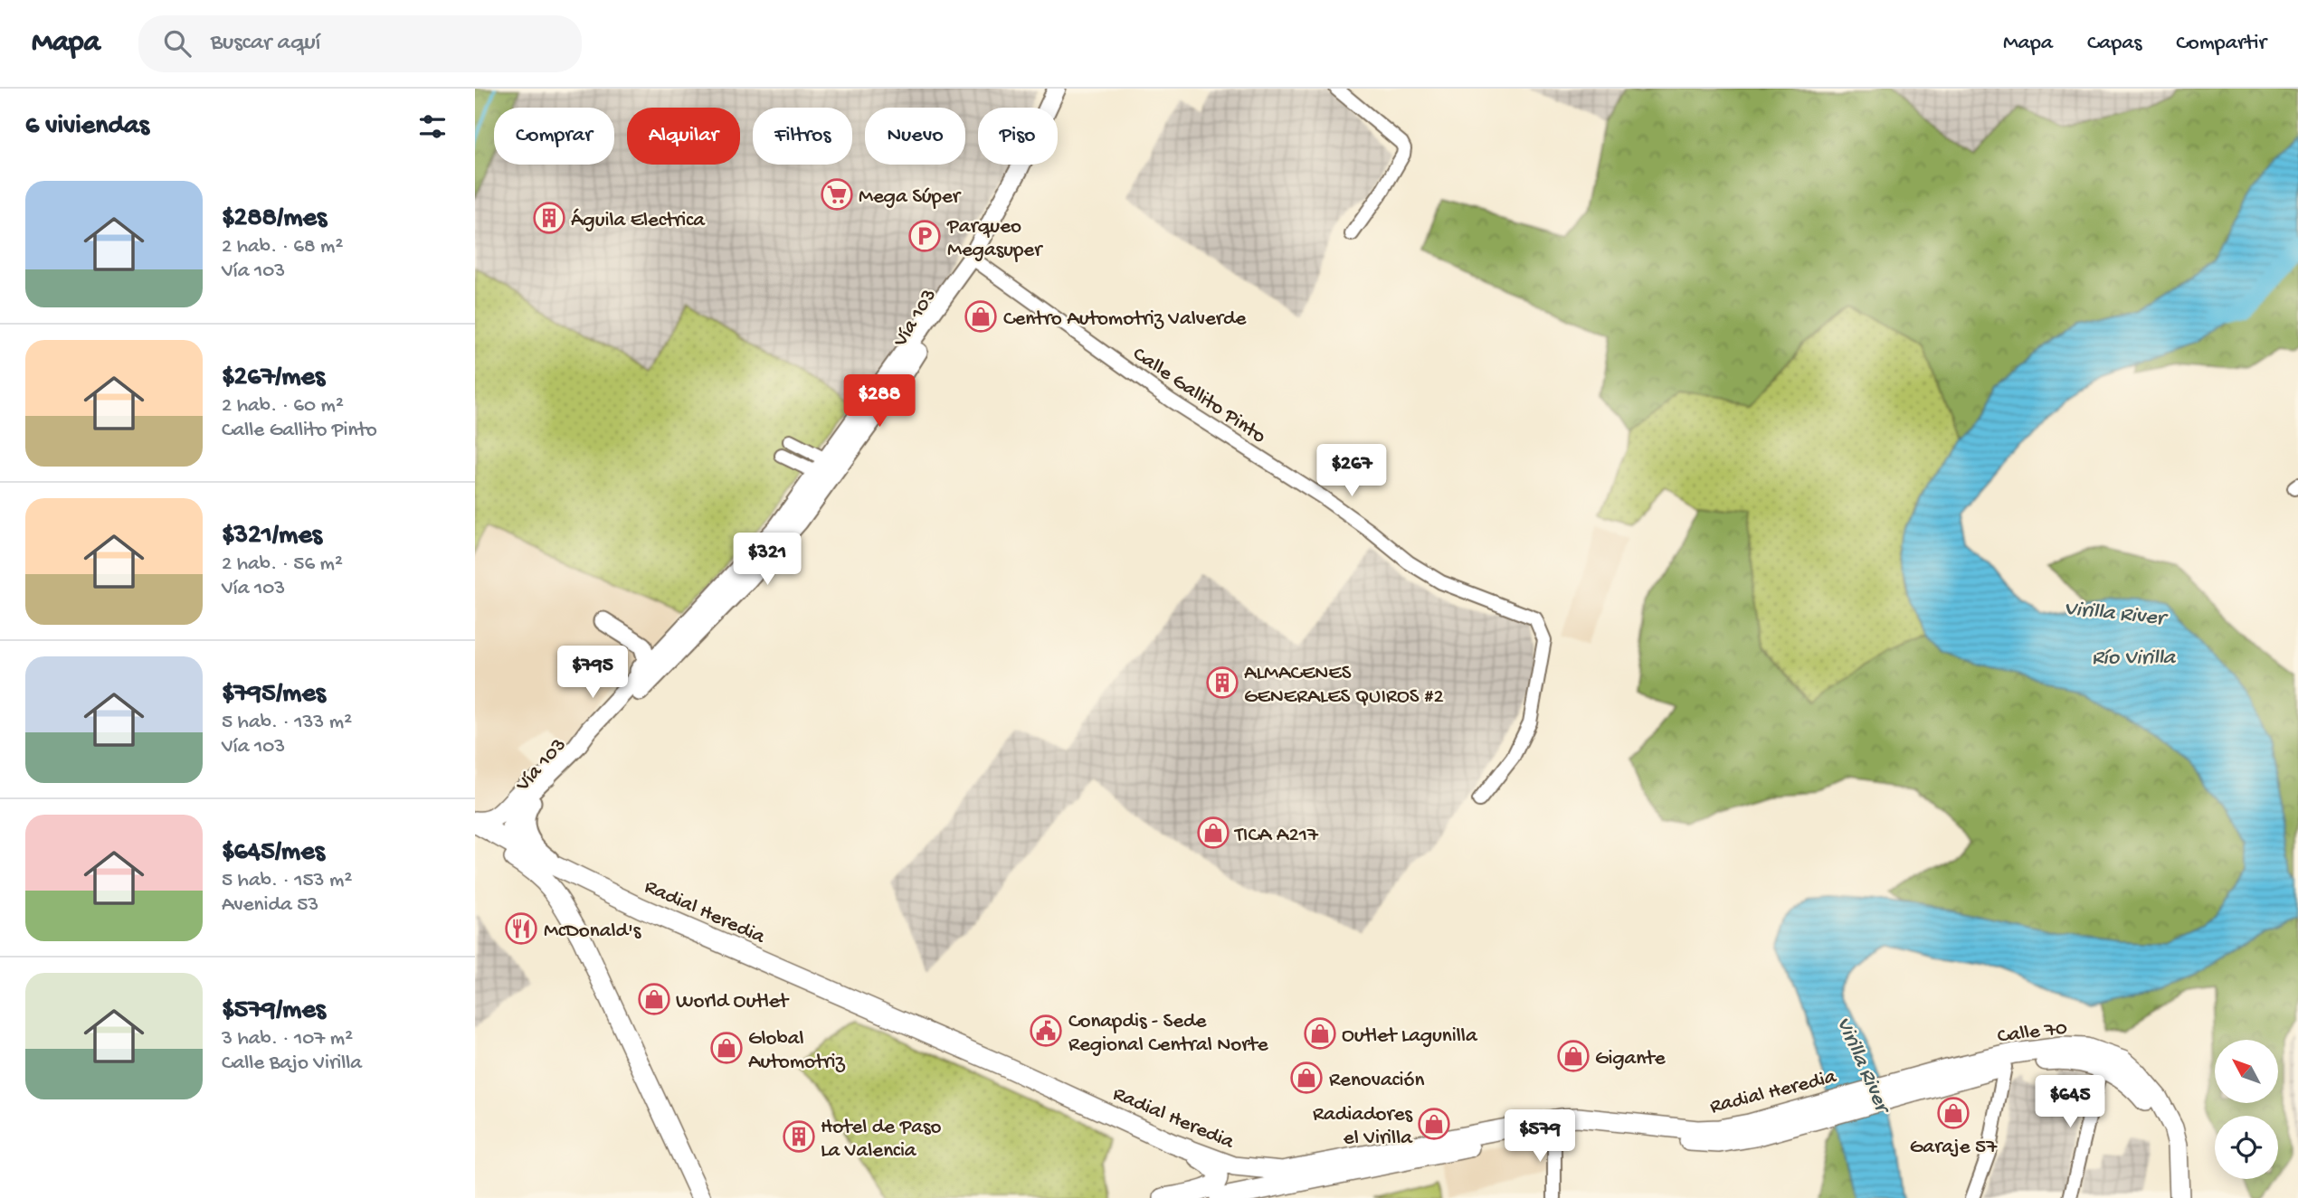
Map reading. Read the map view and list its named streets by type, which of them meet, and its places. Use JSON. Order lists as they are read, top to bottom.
{
  "streets": {
    "main road": ["Vía 103", "Radial Heredia", "Calle 70"],
    "street": ["Calle Gallito Pinto"]
  },
  "crossings": [
    ["Vía 103", "Calle Gallito Pinto"],
    ["Vía 103", "Radial Heredia"],
    ["Radial Heredia", "Calle 70"]
  ],
  "water": ["Virilla River", "Río Virilla"],
  "places": {
    "supermarket": ["Mega Súper"],
    "building": ["Águila Electrica", "ALMACENES GENERALES QUIROS #2", "Hotel de Paso La Valencia"],
    "parking": ["Parqueo Megasuper"],
    "shop": [
      "Centro Automotriz Valverde",
      "TICA A217",
      "World Outlet",
      "Outlet Lagunilla",
      "Global Automotriz",
      "Gigante",
      "Renovación",
      "Garaje 57",
      "Radiadores el Virilla"
    ],
    "restaurant": ["McDonald's"],
    "public building": ["Conapdis - Sede Regional Central Norte"]
  },
  "north": "top left",
  "page": {
    "header": "Mapa",
    "search": "Buscar aquí",
    "nav": ["Mapa", "Capas", "Compartir"],
    "heading": "6 viviendas",
    "chip": [
      "Comprar",
      "Alquilar",
      "Filtros",
      "Nuevo",
      "Piso"
    ],
    "list": [
      {
        "name": "$288/mes",
        "note": "2 hab. · 68 m² · Vía 103"
      },
      {
        "name": "$267/mes",
        "note": "2 hab. · 60 m² · Calle Gallito Pinto"
      },
      {
        "name": "$321/mes",
        "note": "2 hab. · 56 m² · Vía 103"
      },
      {
        "name": "$795/mes",
        "note": "5 hab. · 133 m² · Vía 103"
      },
      {
        "name": "$645/mes",
        "note": "5 hab. · 153 m² · Avenida 53"
      },
      {
        "name": "$579/mes",
        "note": "3 hab. · 107 m² · Calle Bajo Virilla"
      }
    ],
    "price": [
      "$288",
      "$267",
      "$321",
      "$795",
      "$645",
      "$579"
    ]
  }
}
